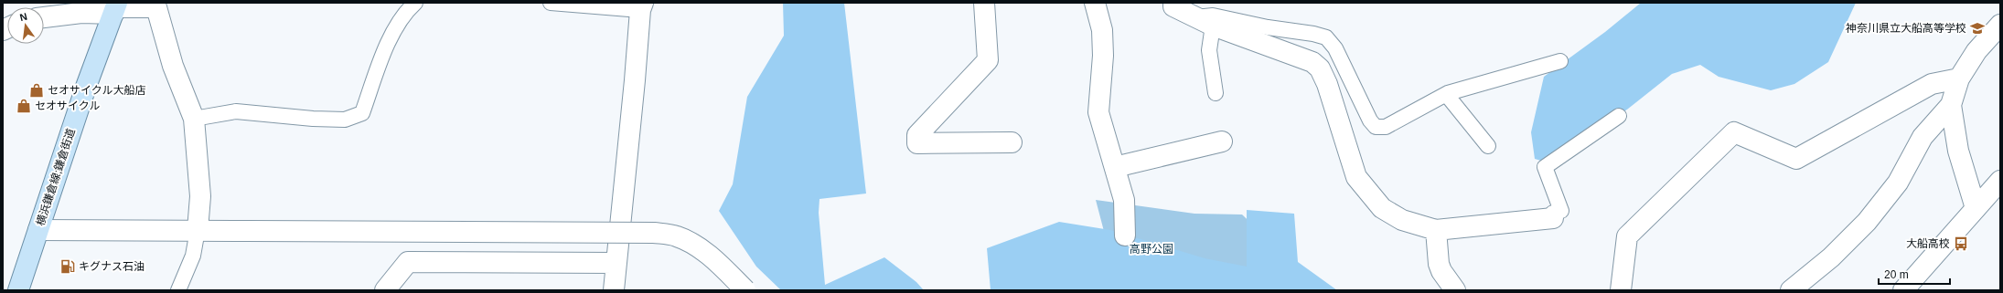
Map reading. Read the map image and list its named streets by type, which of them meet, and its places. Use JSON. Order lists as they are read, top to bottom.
{
  "streets": {
    "main road": ["横浜鎌倉線;鎌倉街道"]
  },
  "parks": ["高野公園"],
  "places": {
    "school or university": ["神奈川県立大船高等学校"],
    "shop": ["セオサイクル大船店", "セオサイクル"],
    "bus stop": ["大船高校"],
    "fuel station": ["キグナス石油"]
  },
  "scale_bar": "20 m",
  "north": "top"
}
